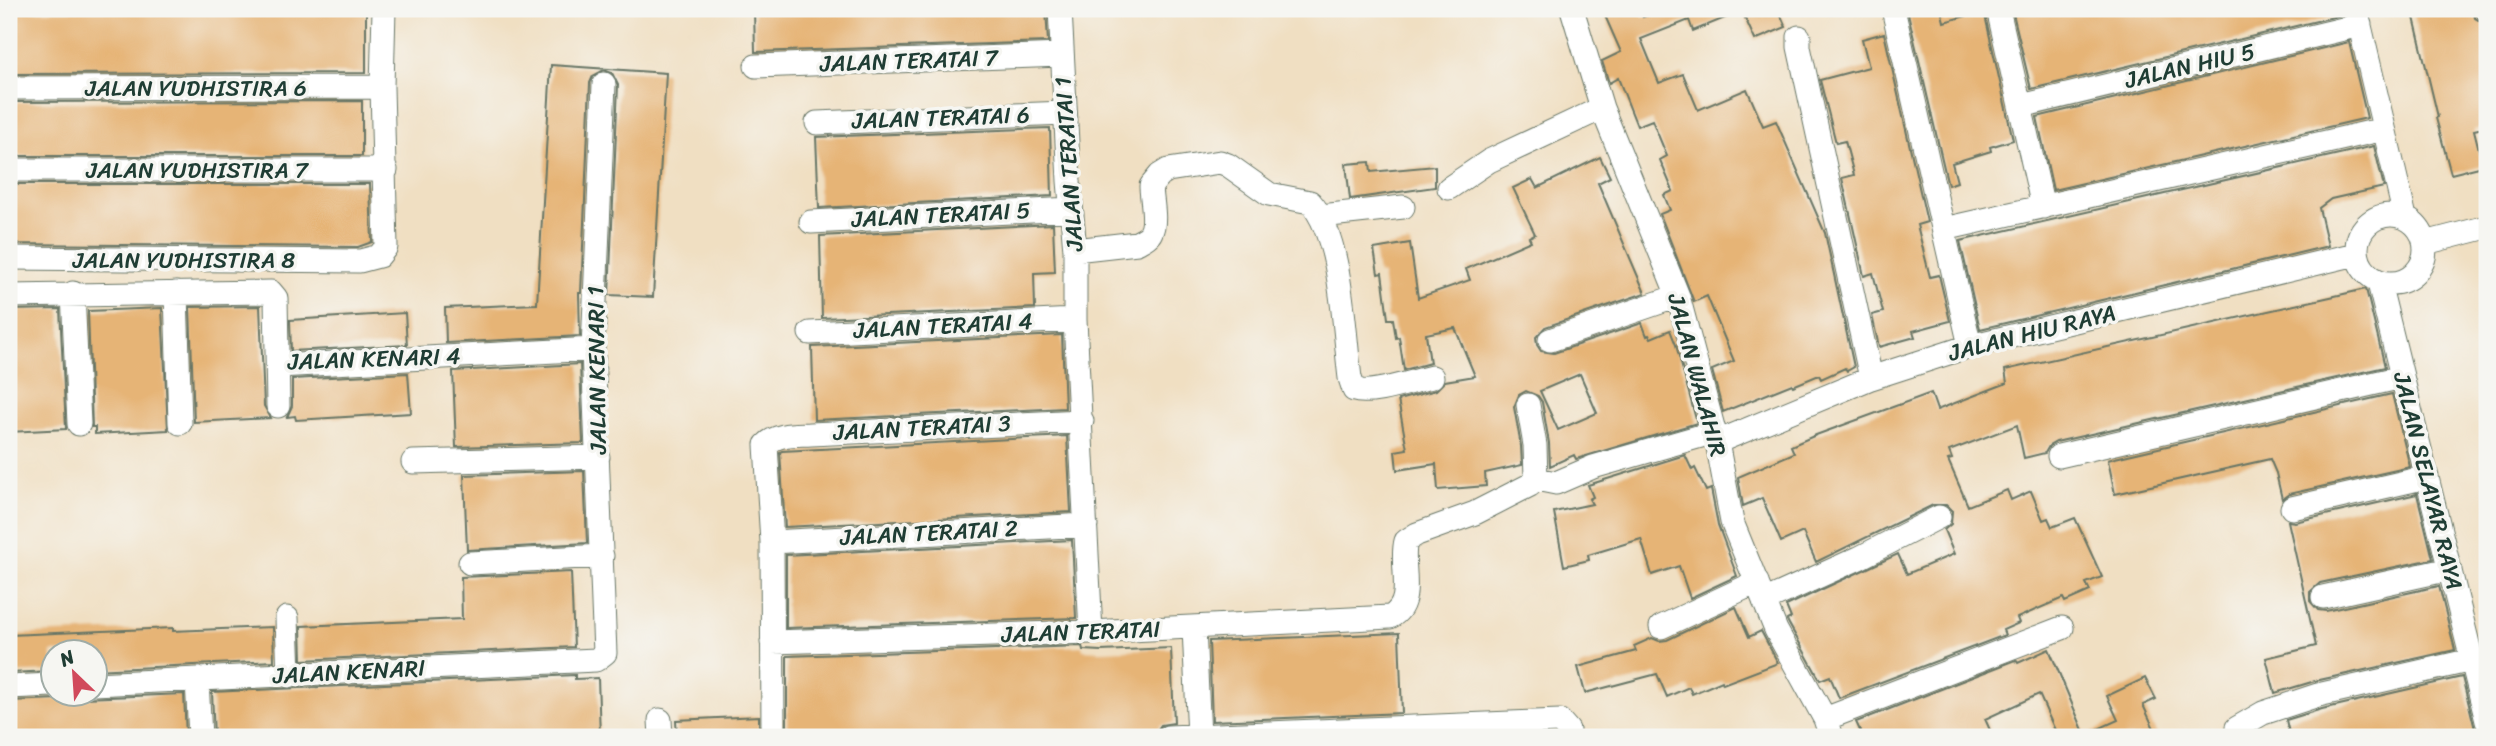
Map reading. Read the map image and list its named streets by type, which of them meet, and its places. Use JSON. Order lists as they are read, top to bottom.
{
  "streets": {
    "street": [
      "JALAN TERATAI 7",
      "JALAN HIU 5",
      "JALAN YUDHISTIRA 6",
      "JALAN TERATAI 6",
      "JALAN TERATAI 1",
      "JALAN YUDHISTIRA 7",
      "JALAN TERATAI 5",
      "JALAN YUDHISTIRA 8",
      "JALAN TERATAI 4",
      "JALAN HIU RAYA",
      "JALAN KENARI 4",
      "JALAN KENARI 1",
      "JALAN WALAHIR",
      "JALAN TERATAI 3",
      "JALAN SELAYAR RAYA",
      "JALAN TERATAI 2",
      "JALAN TERATAI",
      "JALAN KENARI"
    ]
  },
  "crossings": [
    ["JALAN TERATAI 7", "JALAN TERATAI 1"],
    ["JALAN TERATAI 6", "JALAN TERATAI 1"],
    ["JALAN TERATAI 1", "JALAN TERATAI 5"],
    ["JALAN TERATAI 1", "JALAN TERATAI 4"],
    ["JALAN TERATAI 1", "JALAN TERATAI 3"],
    ["JALAN TERATAI 1", "JALAN TERATAI 2"],
    ["JALAN TERATAI 1", "JALAN TERATAI"],
    ["JALAN YUDHISTIRA 7", "JALAN YUDHISTIRA 8"],
    ["JALAN HIU RAYA", "JALAN WALAHIR"],
    ["JALAN HIU RAYA", "JALAN SELAYAR RAYA"],
    ["JALAN HIU RAYA", "JALAN TERATAI"],
    ["JALAN KENARI 4", "JALAN KENARI 1"],
    ["JALAN KENARI 1", "JALAN KENARI"],
    ["JALAN TERATAI 3", "JALAN TERATAI 2"]
  ],
  "north": "top left"
}
